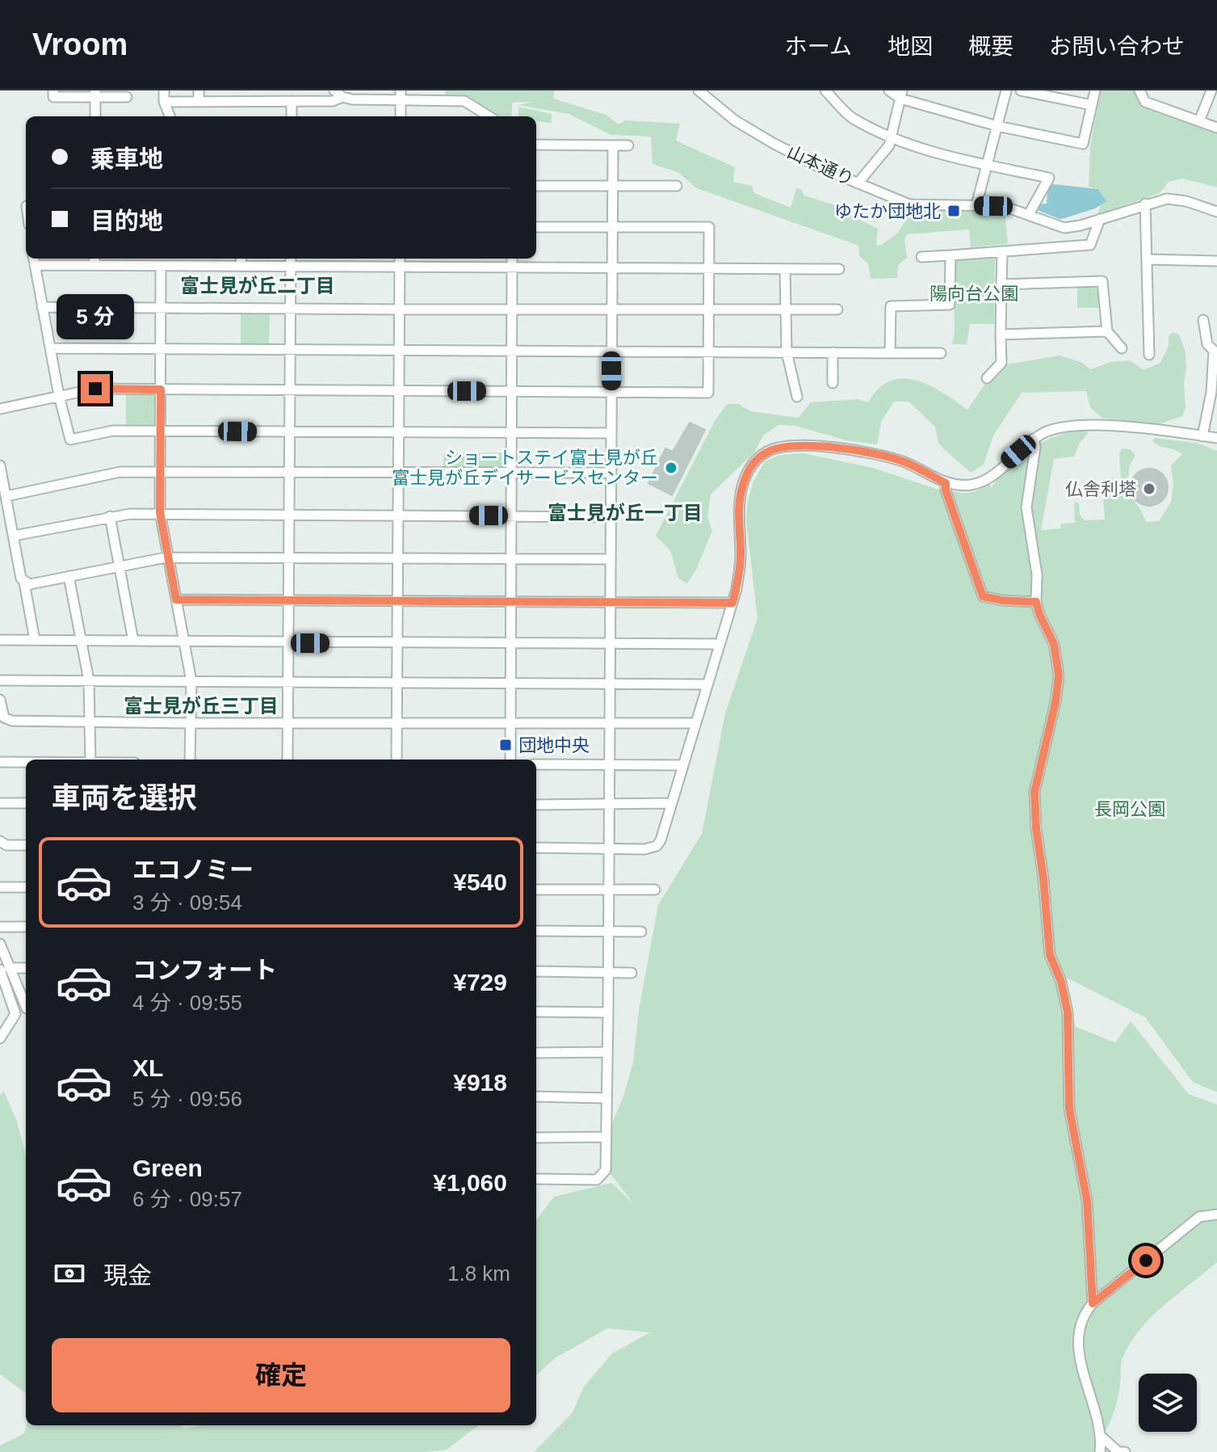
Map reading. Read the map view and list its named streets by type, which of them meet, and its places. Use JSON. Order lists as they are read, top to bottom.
{
  "streets": {
    "street": ["山本通り"]
  },
  "districts": ["富士見が丘二丁目", "富士見が丘一丁目", "富士見が丘三丁目"],
  "parks": ["陽向台公園", "長岡公園"],
  "places": {
    "transit": ["ゆたか団地北", "団地中央"],
    "other": ["ショートステイ富士見が丘 富士見が丘デイサービスセンター", "仏舎利塔"]
  },
  "page": {
    "header": "Vroom",
    "nav": [
      "ホーム",
      "地図",
      "概要",
      "お問い合わせ"
    ],
    "banner": ["乗車地", "目的地"],
    "bubble": "5 分",
    "heading": "車両を選択",
    "list": [
      {
        "name": "エコノミー",
        "note": "3 分 · 09:54",
        "value": "¥540"
      },
      {
        "name": "コンフォート",
        "note": "4 分 · 09:55",
        "value": "¥729"
      },
      {
        "name": "XL",
        "note": "5 分 · 09:56",
        "value": "¥918"
      },
      {
        "name": "Green",
        "note": "6 分 · 09:57",
        "value": "¥1,060"
      }
    ],
    "pay": ["現金", "1.8 km"],
    "buttons": "確定"
  }
}
